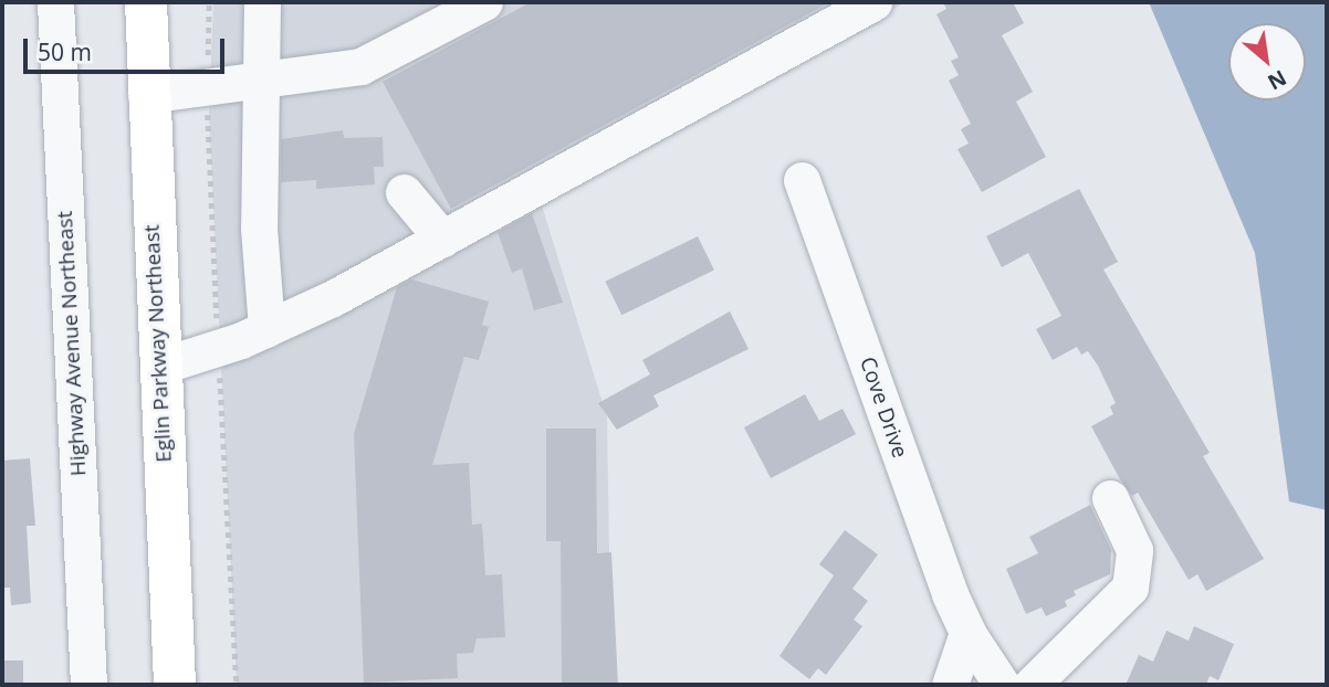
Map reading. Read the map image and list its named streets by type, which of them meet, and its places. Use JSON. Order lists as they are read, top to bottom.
{
  "streets": {
    "highway": ["Eglin Parkway Northeast"],
    "street": ["Highway Avenue Northeast", "Cove Drive"]
  },
  "scale_bar": "50 m",
  "north": "bottom right"
}
